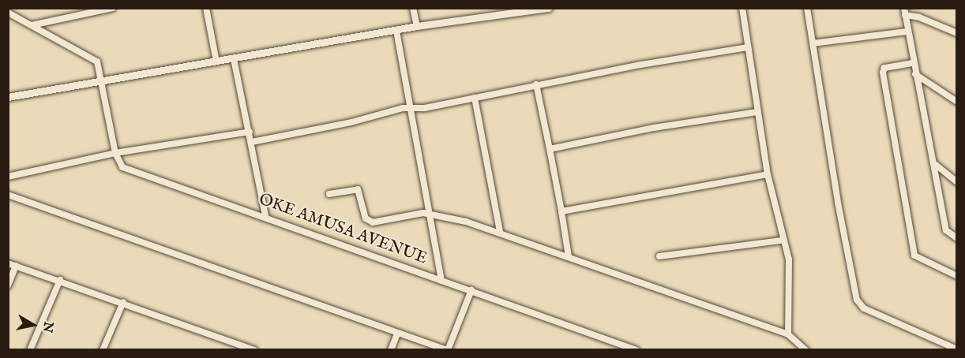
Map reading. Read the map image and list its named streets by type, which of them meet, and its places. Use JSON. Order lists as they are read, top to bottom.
{
  "streets": {
    "street": ["OKE AMUSA AVENUE"]
  },
  "north": "right"
}
